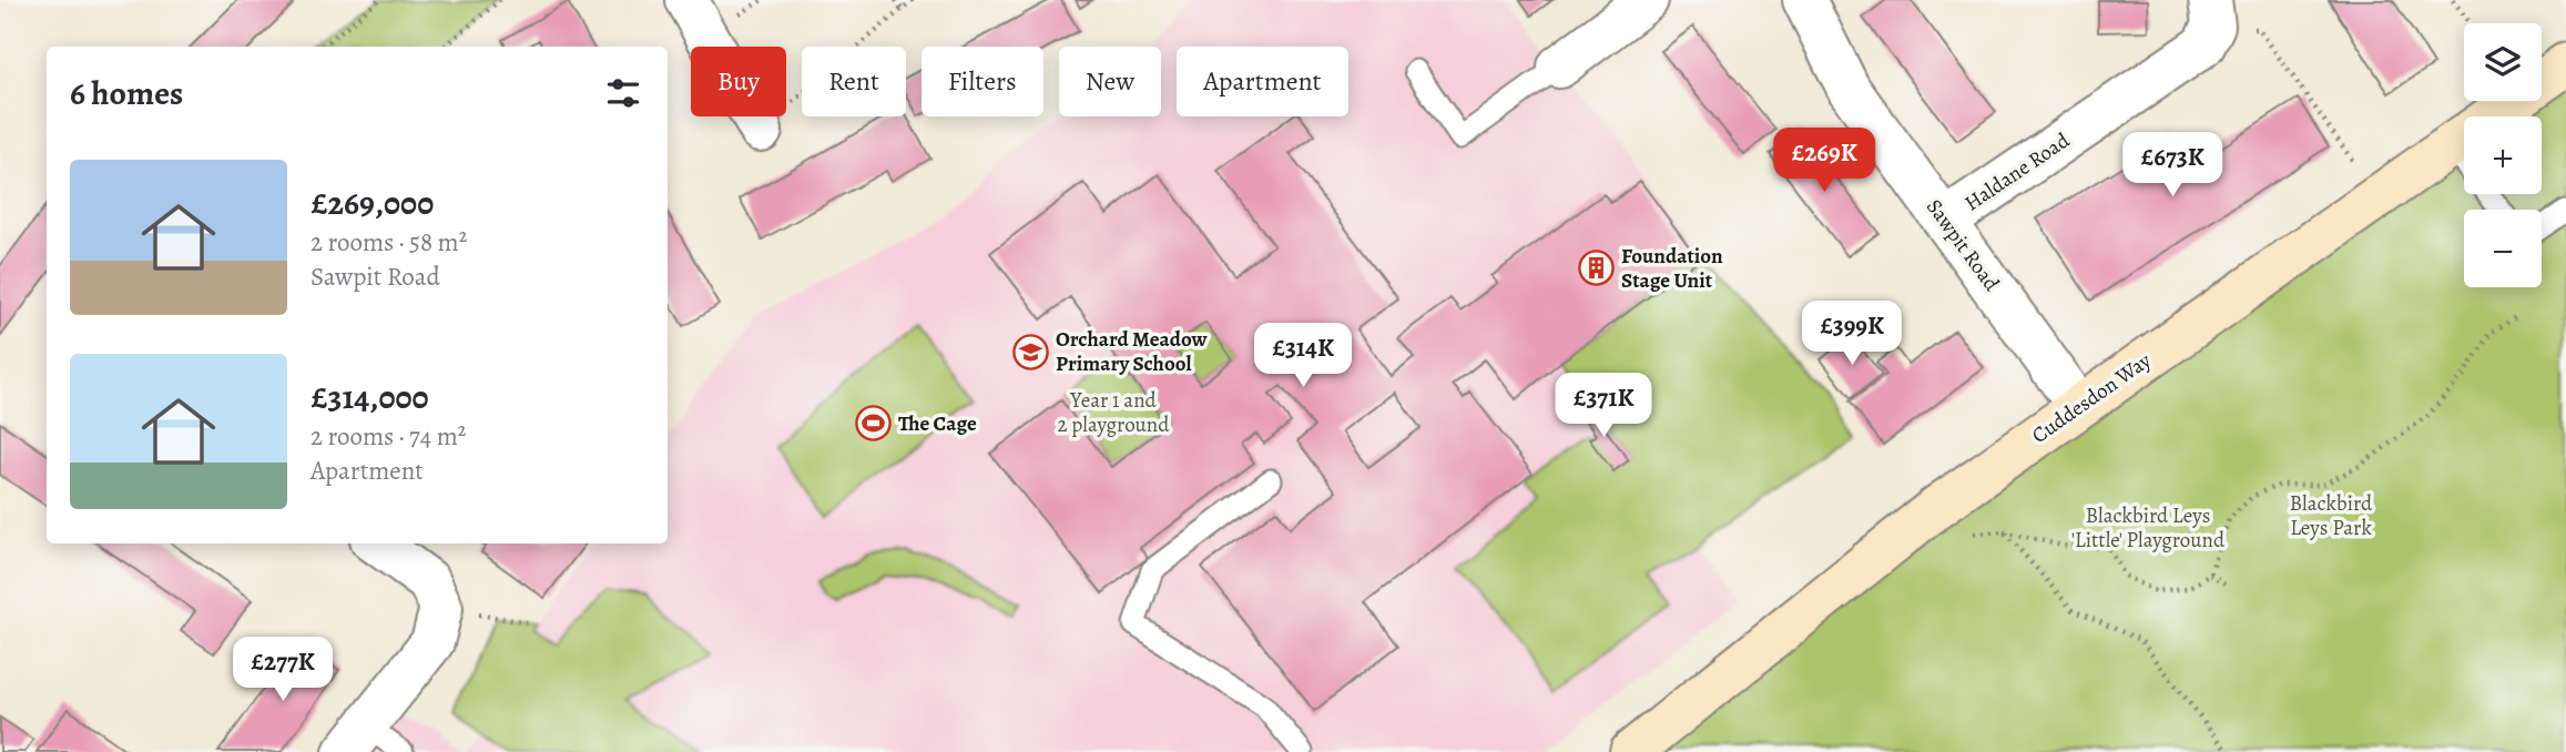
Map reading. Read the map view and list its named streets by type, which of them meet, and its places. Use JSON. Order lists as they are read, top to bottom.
{
  "streets": {
    "street": ["Haldane Road", "Sawpit Road", "Cuddesdon Way"]
  },
  "crossings": [
    ["Haldane Road", "Sawpit Road"],
    ["Sawpit Road", "Cuddesdon Way"]
  ],
  "parks": ["Year 1 and 2 playground", "Blackbird Leys Park", "Blackbird Leys 'Little' Playground"],
  "places": {
    "building": ["Foundation Stage Unit"],
    "school or university": ["Orchard Meadow Primary School"],
    "sports": ["The Cage"]
  },
  "page": {
    "map_buttons": ["+", "−"],
    "chip": [
      "Buy",
      "Rent",
      "Filters",
      "New",
      "Apartment"
    ],
    "heading": "6 homes",
    "price": [
      "£269K",
      "£673K",
      "£399K",
      "£314K",
      "£371K",
      "£277K"
    ],
    "list": [
      {
        "name": "£269,000",
        "note": "2 rooms · 58 m² · Sawpit Road"
      },
      {
        "name": "£314,000",
        "note": "2 rooms · 74 m² · Apartment"
      }
    ]
  }
}
